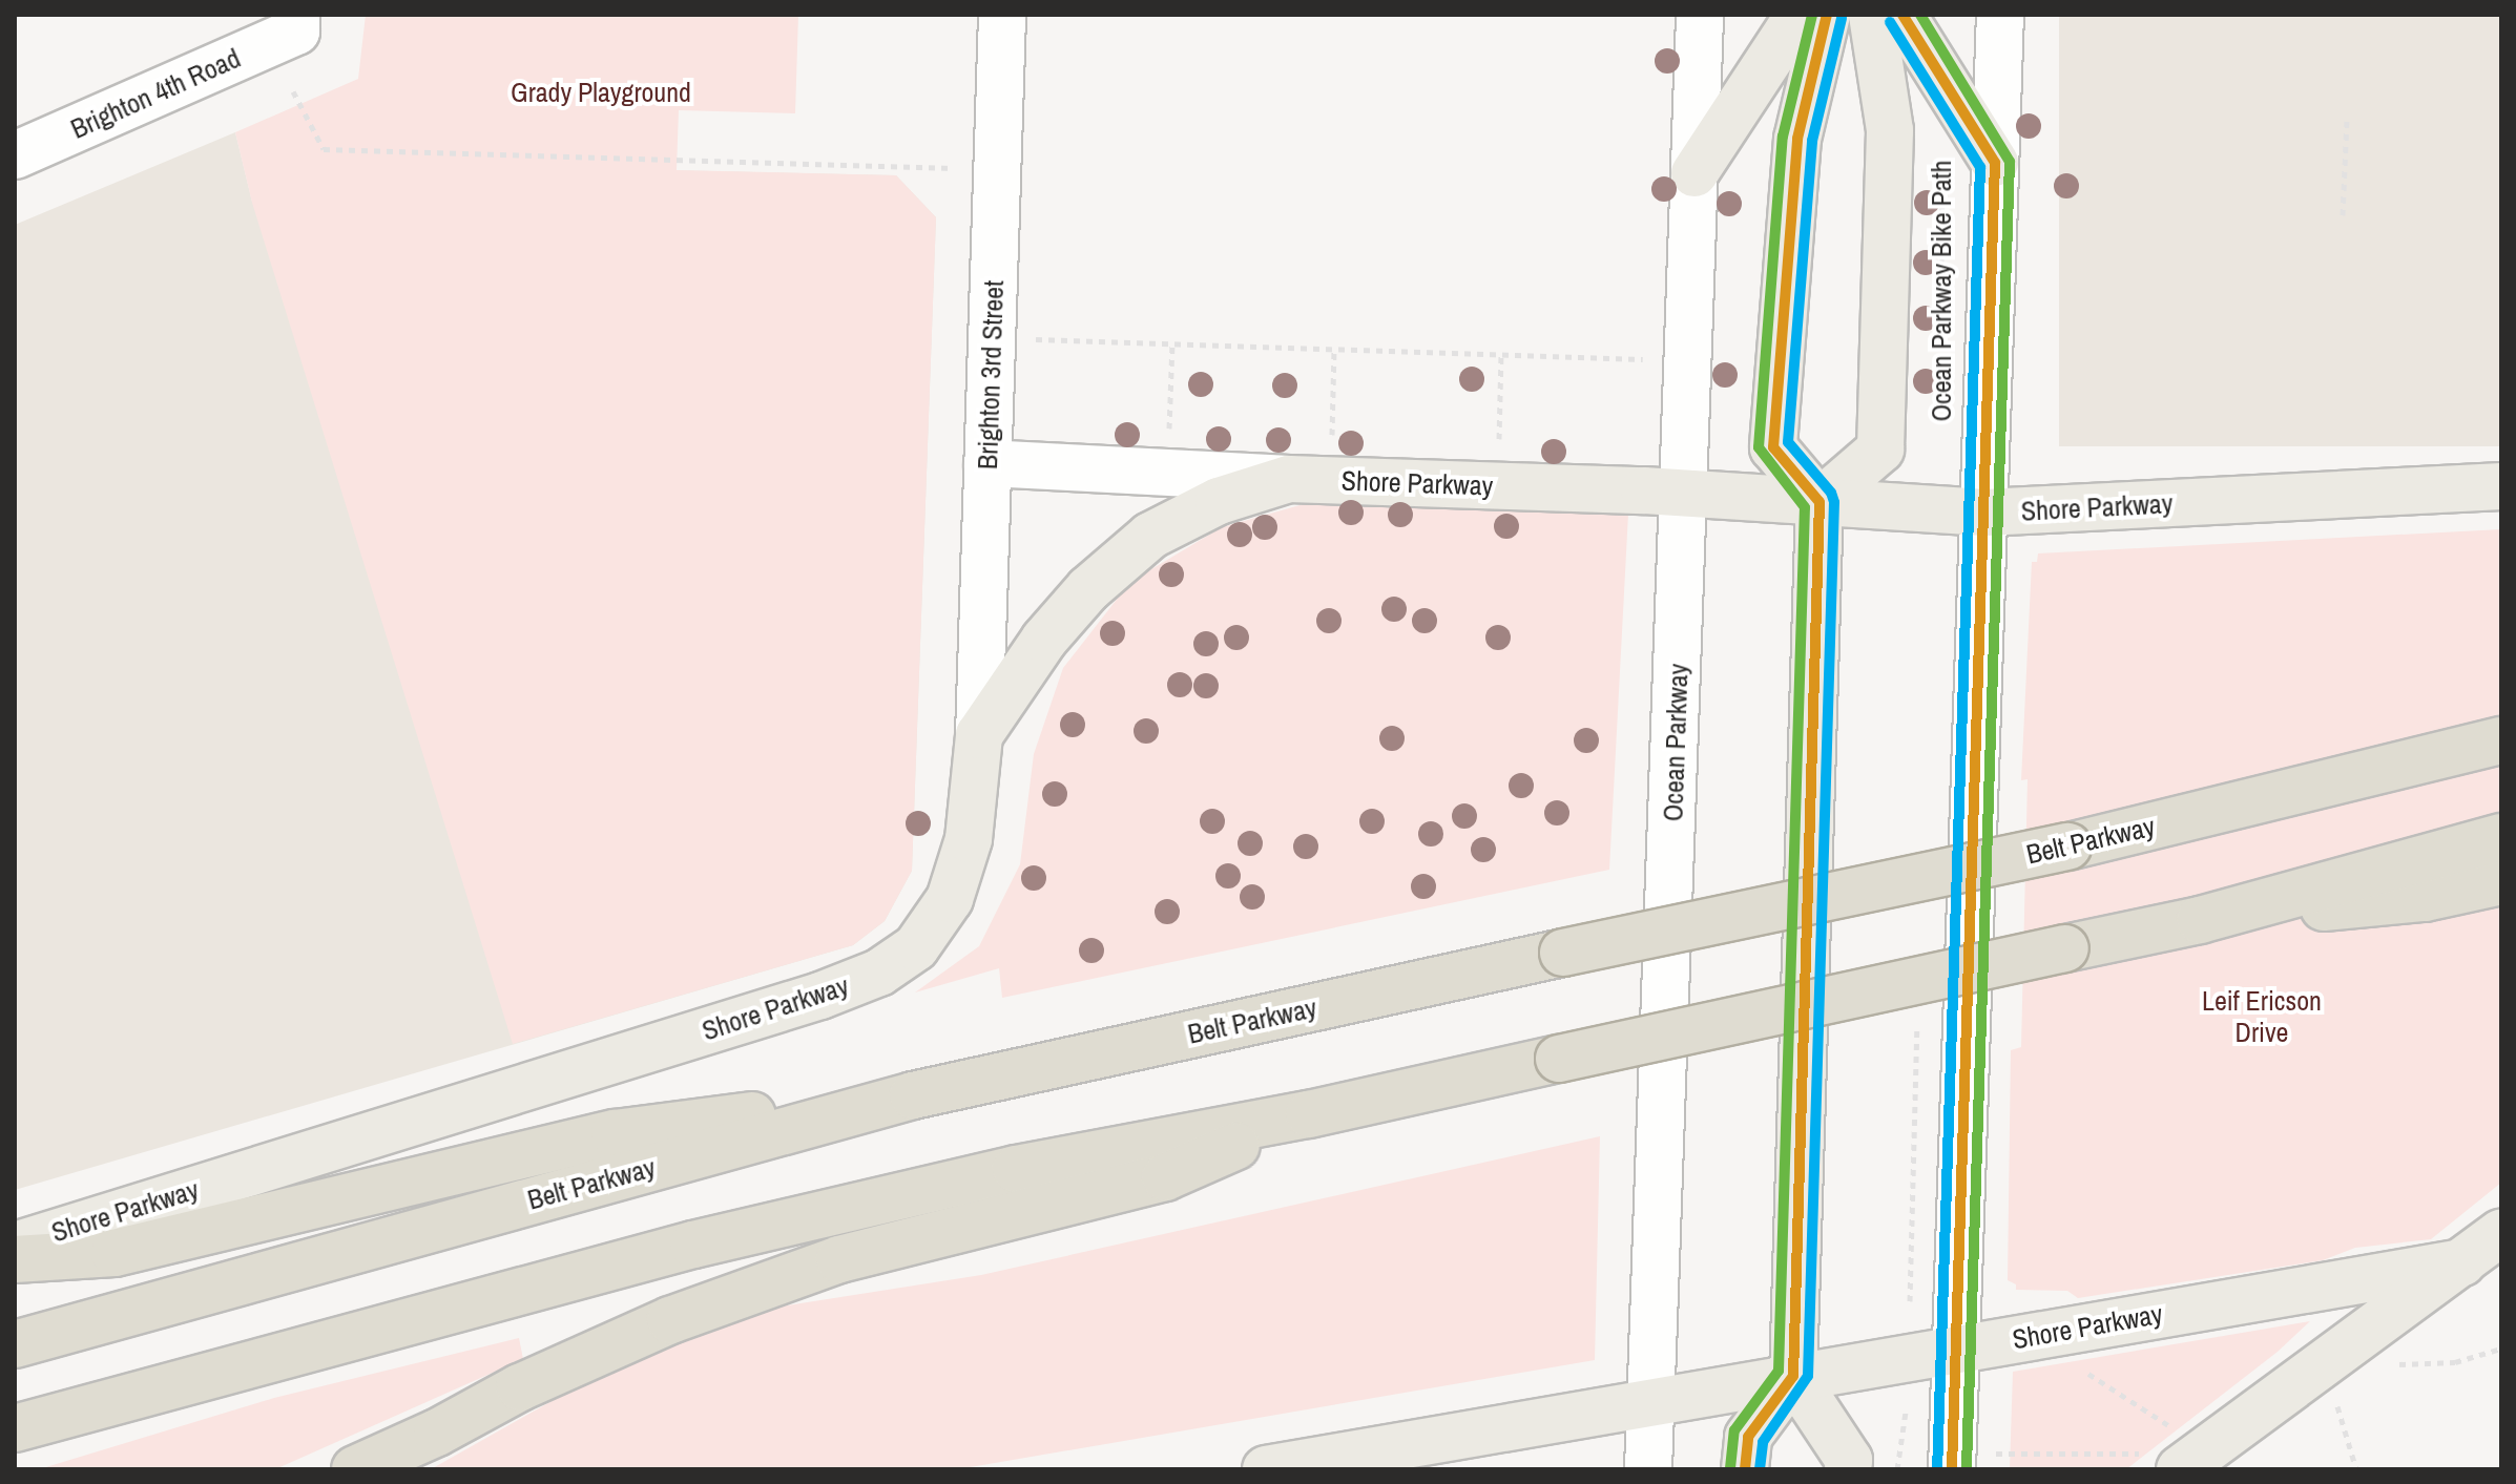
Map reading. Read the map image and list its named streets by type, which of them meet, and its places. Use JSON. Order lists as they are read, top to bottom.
{
  "streets": {
    "highway": ["Belt Parkway"],
    "main road": ["Shore Parkway"],
    "street": ["Brighton 4th Road", "Brighton 3rd Street", "Ocean Parkway"],
    "path": ["Ocean Parkway Bike Path"]
  },
  "crossings": [
    ["Brighton 3rd Street", "Shore Parkway"],
    ["Shore Parkway", "Ocean Parkway"]
  ],
  "parks": ["Grady Playground", "Leif Ericson Drive"]
}
